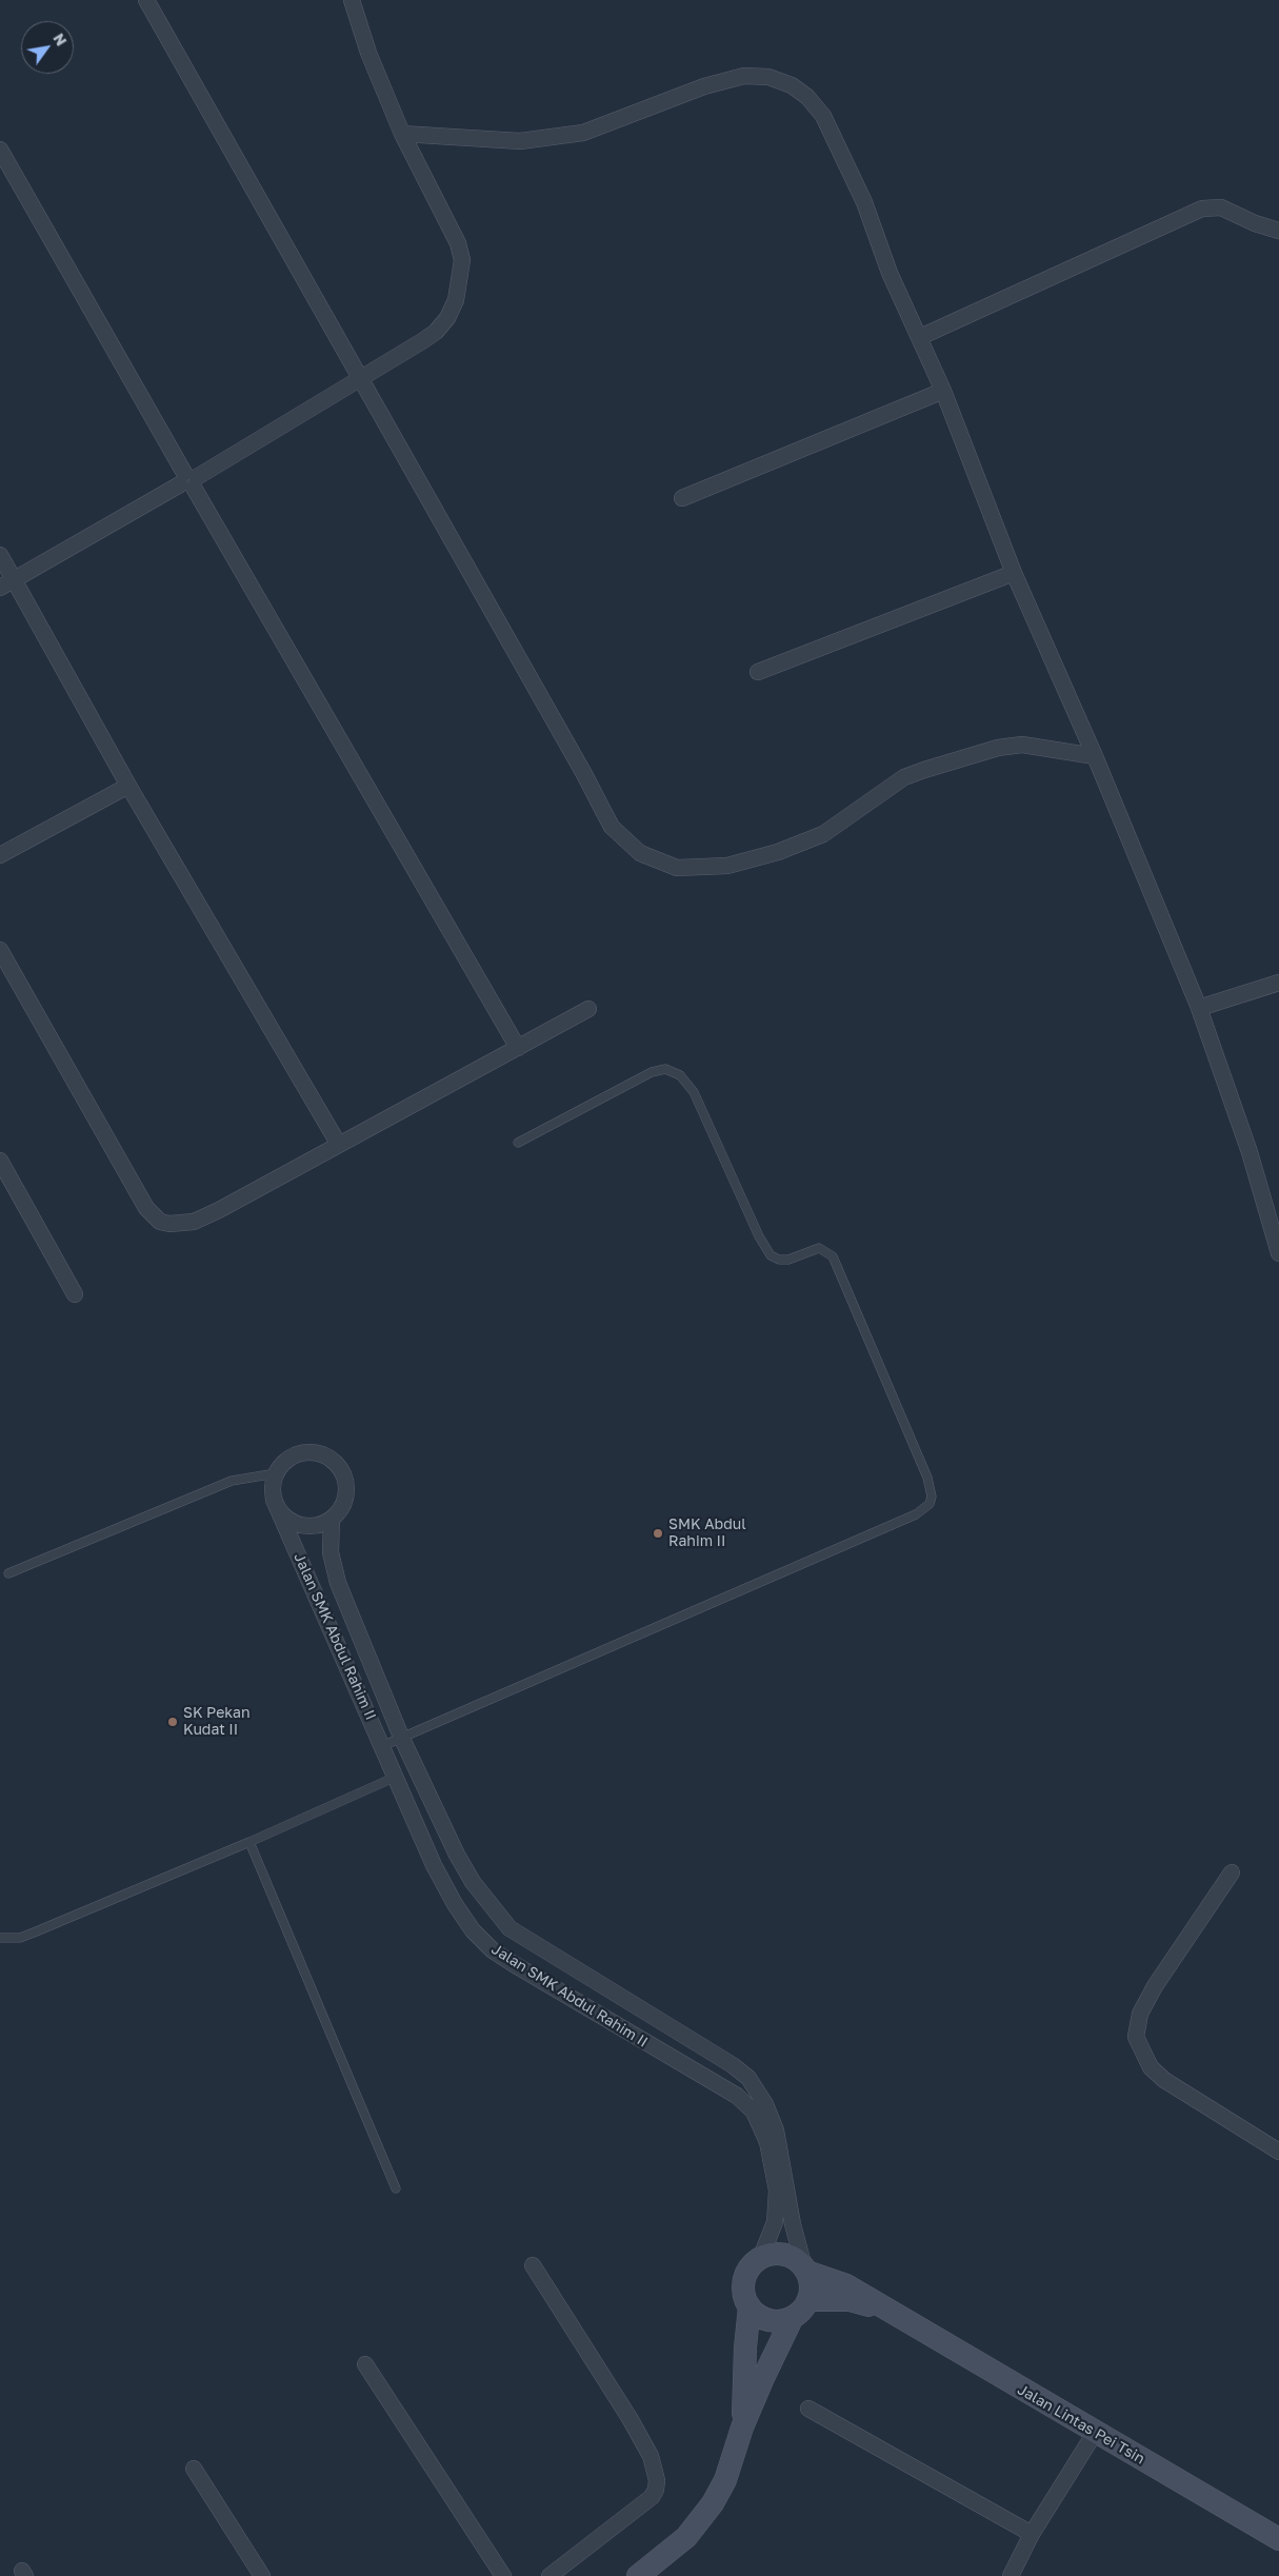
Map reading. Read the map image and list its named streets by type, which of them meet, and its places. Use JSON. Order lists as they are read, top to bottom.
{
  "streets": {
    "street": ["Jalan SMK Abdul Rahim II", "Jalan Lintas Pei Tsin"]
  },
  "crossings": [
    ["Jalan SMK Abdul Rahim II", "Jalan Lintas Pei Tsin"]
  ],
  "places": ["SMK Abdul Rahim II", "SK Pekan Kudat II"],
  "north": "top right"
}
